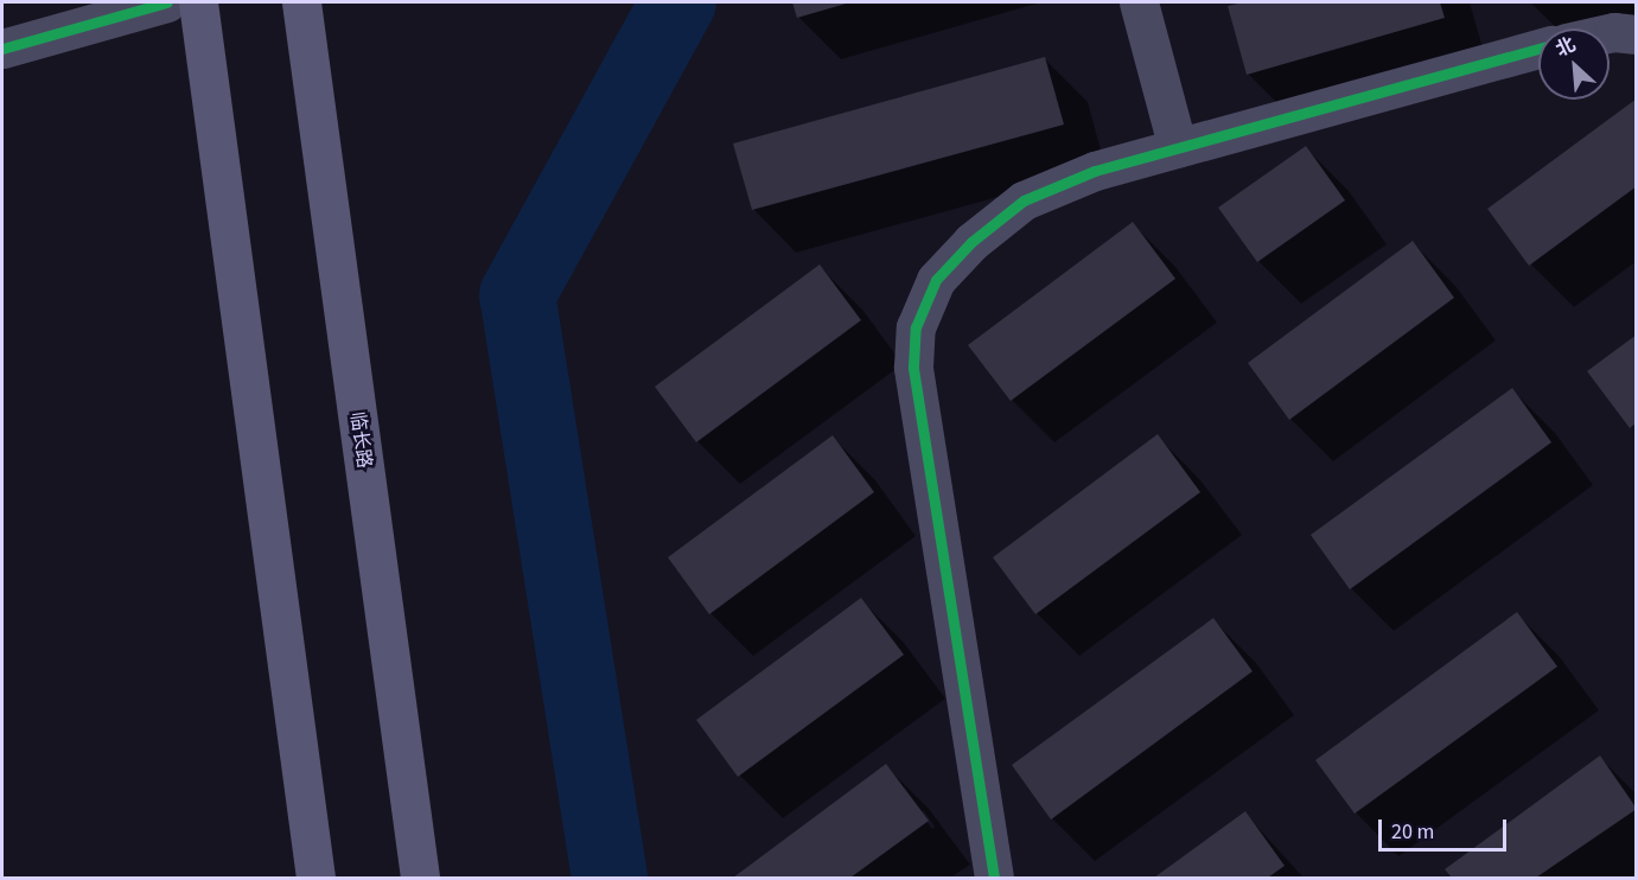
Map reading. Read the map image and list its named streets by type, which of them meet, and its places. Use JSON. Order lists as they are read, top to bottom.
{
  "streets": {
    "main road": ["临长路"]
  },
  "scale_bar": "20 m",
  "north": "top left"
}
